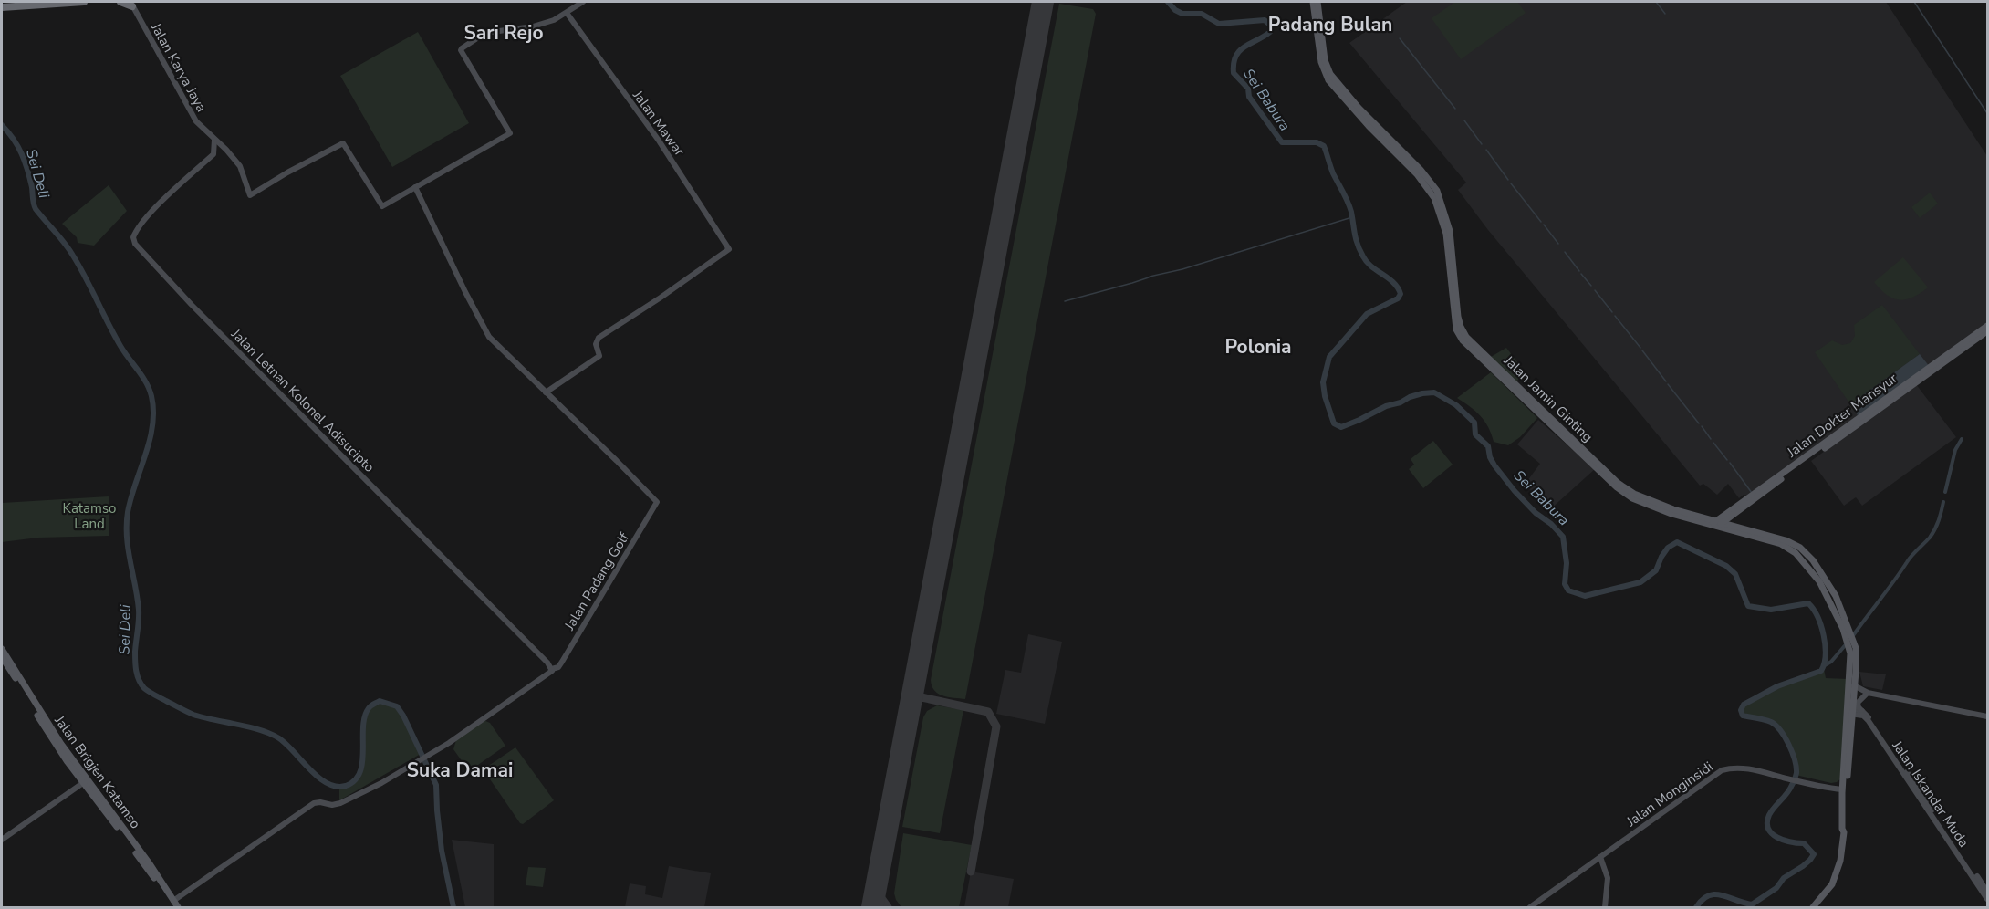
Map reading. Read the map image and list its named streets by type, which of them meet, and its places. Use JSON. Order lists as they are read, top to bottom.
{
  "streets": {
    "main road": [
      "Jalan Karya Jaya",
      "Jalan Mawar",
      "Jalan Jamin Ginting",
      "Jalan Letnan Kolonel Adisucipto",
      "Jalan Dokter Mansyur",
      "Jalan Padang Golf",
      "Jalan Brigjen Katamso",
      "Jalan Monginsidi",
      "Jalan Iskandar Muda"
    ]
  },
  "crossings": [
    ["Jalan Mawar", "Jalan Padang Golf"],
    ["Jalan Jamin Ginting", "Jalan Dokter Mansyur"],
    ["Jalan Jamin Ginting", "Jalan Iskandar Muda"],
    ["Jalan Letnan Kolonel Adisucipto", "Jalan Padang Golf"],
    ["Jalan Padang Golf", "Jalan Brigjen Katamso"]
  ],
  "districts": [
    "Padang Bulan",
    "Sari Rejo",
    "Polonia",
    "Suka Damai"
  ],
  "water": ["Sei Babura", "Sei Deli"],
  "parks": ["Katamso Land"]
}
